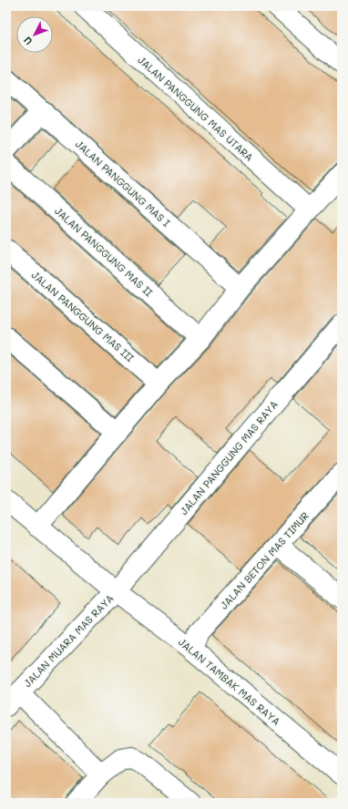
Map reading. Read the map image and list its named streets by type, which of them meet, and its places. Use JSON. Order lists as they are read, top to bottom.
{
  "streets": {
    "street": [
      "JALAN PANGGUNG MAS UTARA",
      "JALAN PANGGUNG MAS I",
      "JALAN PANGGUNG MAS II",
      "JALAN PANGGUNG MAS III",
      "JALAN PANGGUNG MAS RAYA",
      "JALAN BETON MAS TIMUR",
      "JALAN MUARA MAS RAYA",
      "JALAN TAMBAK MAS RAYA"
    ]
  },
  "crossings": [
    ["JALAN PANGGUNG MAS RAYA", "JALAN MUARA MAS RAYA"],
    ["JALAN PANGGUNG MAS RAYA", "JALAN TAMBAK MAS RAYA"],
    ["JALAN BETON MAS TIMUR", "JALAN TAMBAK MAS RAYA"],
    ["JALAN MUARA MAS RAYA", "JALAN TAMBAK MAS RAYA"]
  ],
  "north": "bottom left"
}
